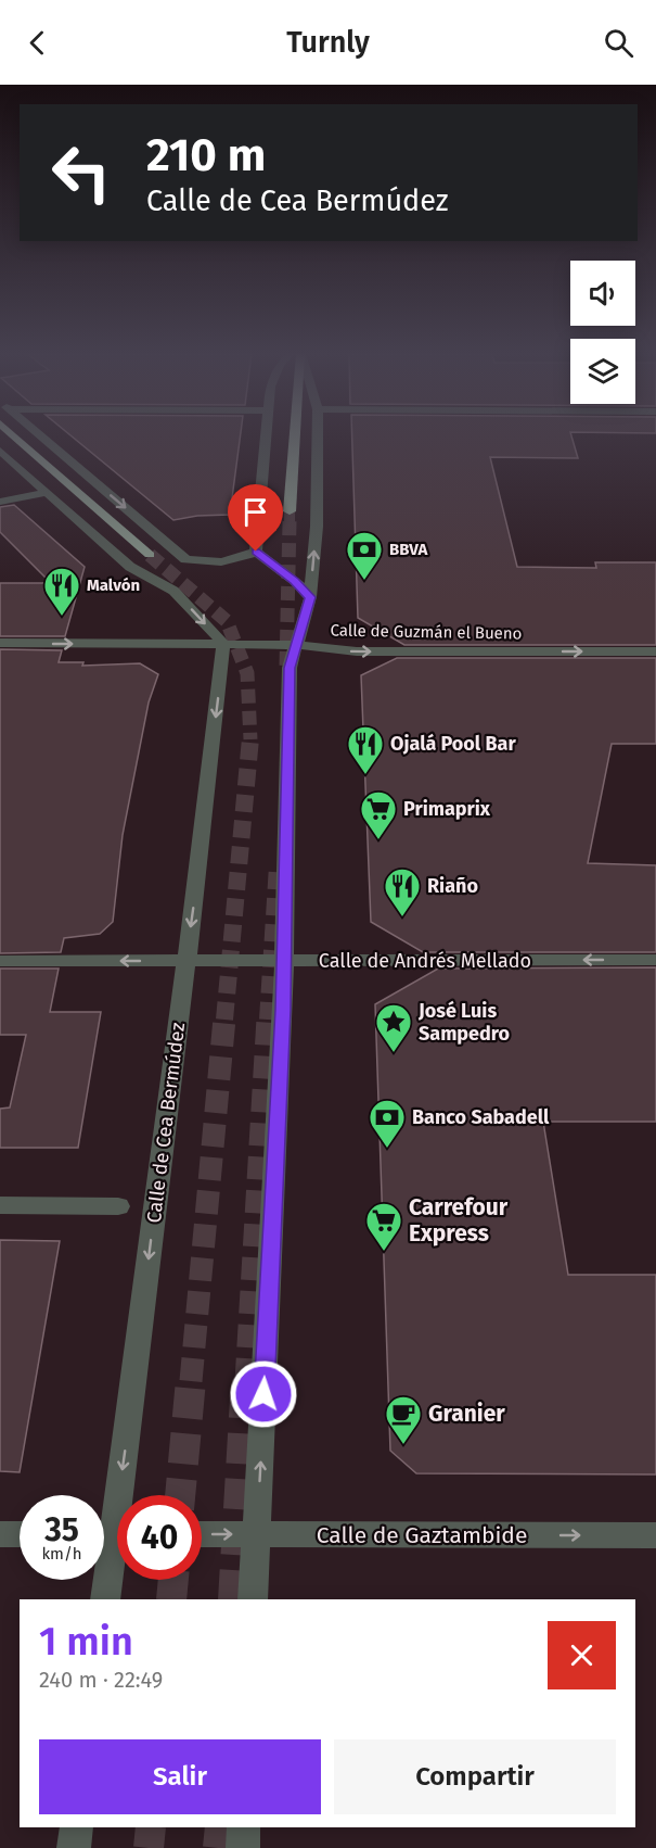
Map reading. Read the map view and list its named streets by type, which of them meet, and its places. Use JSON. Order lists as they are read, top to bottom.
{
  "streets": {
    "street": [
      "Calle de Guzmán el Bueno",
      "Calle de Andrés Mellado",
      "Calle de Cea Bermúdez",
      "Calle de Gaztambide"
    ]
  },
  "crossings": [
    ["Calle de Guzmán el Bueno", "Calle de Cea Bermúdez"],
    ["Calle de Andrés Mellado", "Calle de Cea Bermúdez"]
  ],
  "one_way": ["Calle de Guzmán el Bueno", "Calle de Andrés Mellado", "Calle de Gaztambide"],
  "places": {
    "bank": ["BBVA", "Banco Sabadell"],
    "restaurant": ["Malvón", "Ojalá Pool Bar", "Riaño"],
    "supermarket": ["Primaprix", "Carrefour Express"],
    "place": ["José Luis Sampedro"],
    "cafe": ["Granier"]
  },
  "page": {
    "header": "Turnly",
    "turn": ["210 m", "Calle de Cea Bermúdez"],
    "speed": "35 km/h",
    "limit": "40",
    "heading": ["1 min", "240 m · 22:49"],
    "buttons": ["Salir", "Compartir"]
  }
}
